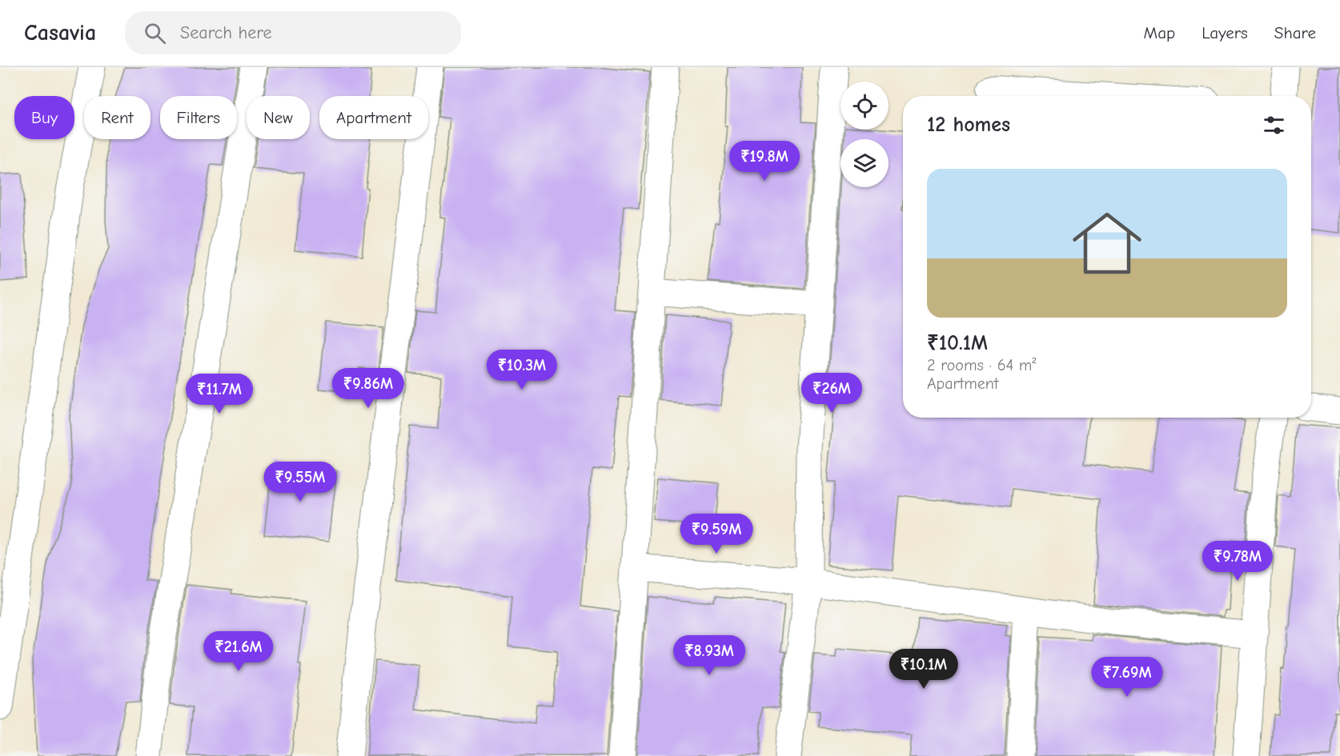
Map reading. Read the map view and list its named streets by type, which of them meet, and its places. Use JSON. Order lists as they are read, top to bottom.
{
  "page": {
    "header": "Casavia",
    "search": "Search here",
    "nav": ["Map", "Layers", "Share"],
    "chip": [
      "Buy",
      "Rent",
      "Filters",
      "New",
      "Apartment"
    ],
    "heading": "12 homes",
    "price": [
      "₹19.8M",
      "₹10.3M",
      "₹9.86M",
      "₹26M",
      "₹11.7M",
      "₹9.55M",
      "₹9.59M",
      "₹9.78M",
      "₹21.6M",
      "₹8.93M",
      "₹10.1M",
      "₹7.69M"
    ],
    "list": [
      {
        "name": "₹10.1M",
        "note": "2 rooms · 64 m² · Apartment"
      }
    ]
  }
}
